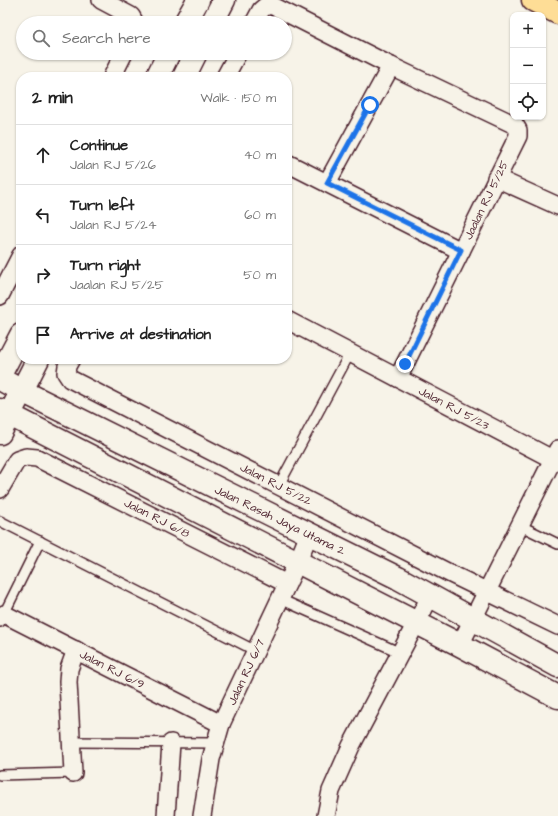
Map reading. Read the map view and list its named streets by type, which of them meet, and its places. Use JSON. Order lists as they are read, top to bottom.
{
  "streets": {
    "street": [
      "Jaalan RJ 5/25",
      "Jalan RJ 5/23",
      "Jalan RJ 5/22",
      "Jalan RJ 6/8",
      "Jalan Rasah Jaya Utama 2",
      "Jalan RJ 6/9",
      "Jalan RJ 6/7"
    ]
  },
  "crossings": [
    ["Jaalan RJ 5/25", "Jalan RJ 5/23"],
    ["Jalan RJ 6/8", "Jalan RJ 6/7"],
    ["Jalan Rasah Jaya Utama 2", "Jalan RJ 6/7"],
    ["Jalan RJ 6/9", "Jalan RJ 6/7"]
  ],
  "page": {
    "map_buttons": ["+", "−"],
    "search": "Search here",
    "heading": ["2 min", "Walk · 150 m"],
    "list": [
      ["Continue", "Jalan RJ 5/26", "40 m"],
      ["Turn left", "Jalan RJ 5/24", "60 m"],
      ["Turn right", "Jaalan RJ 5/25", "50 m"],
      "Arrive at destination"
    ]
  }
}
